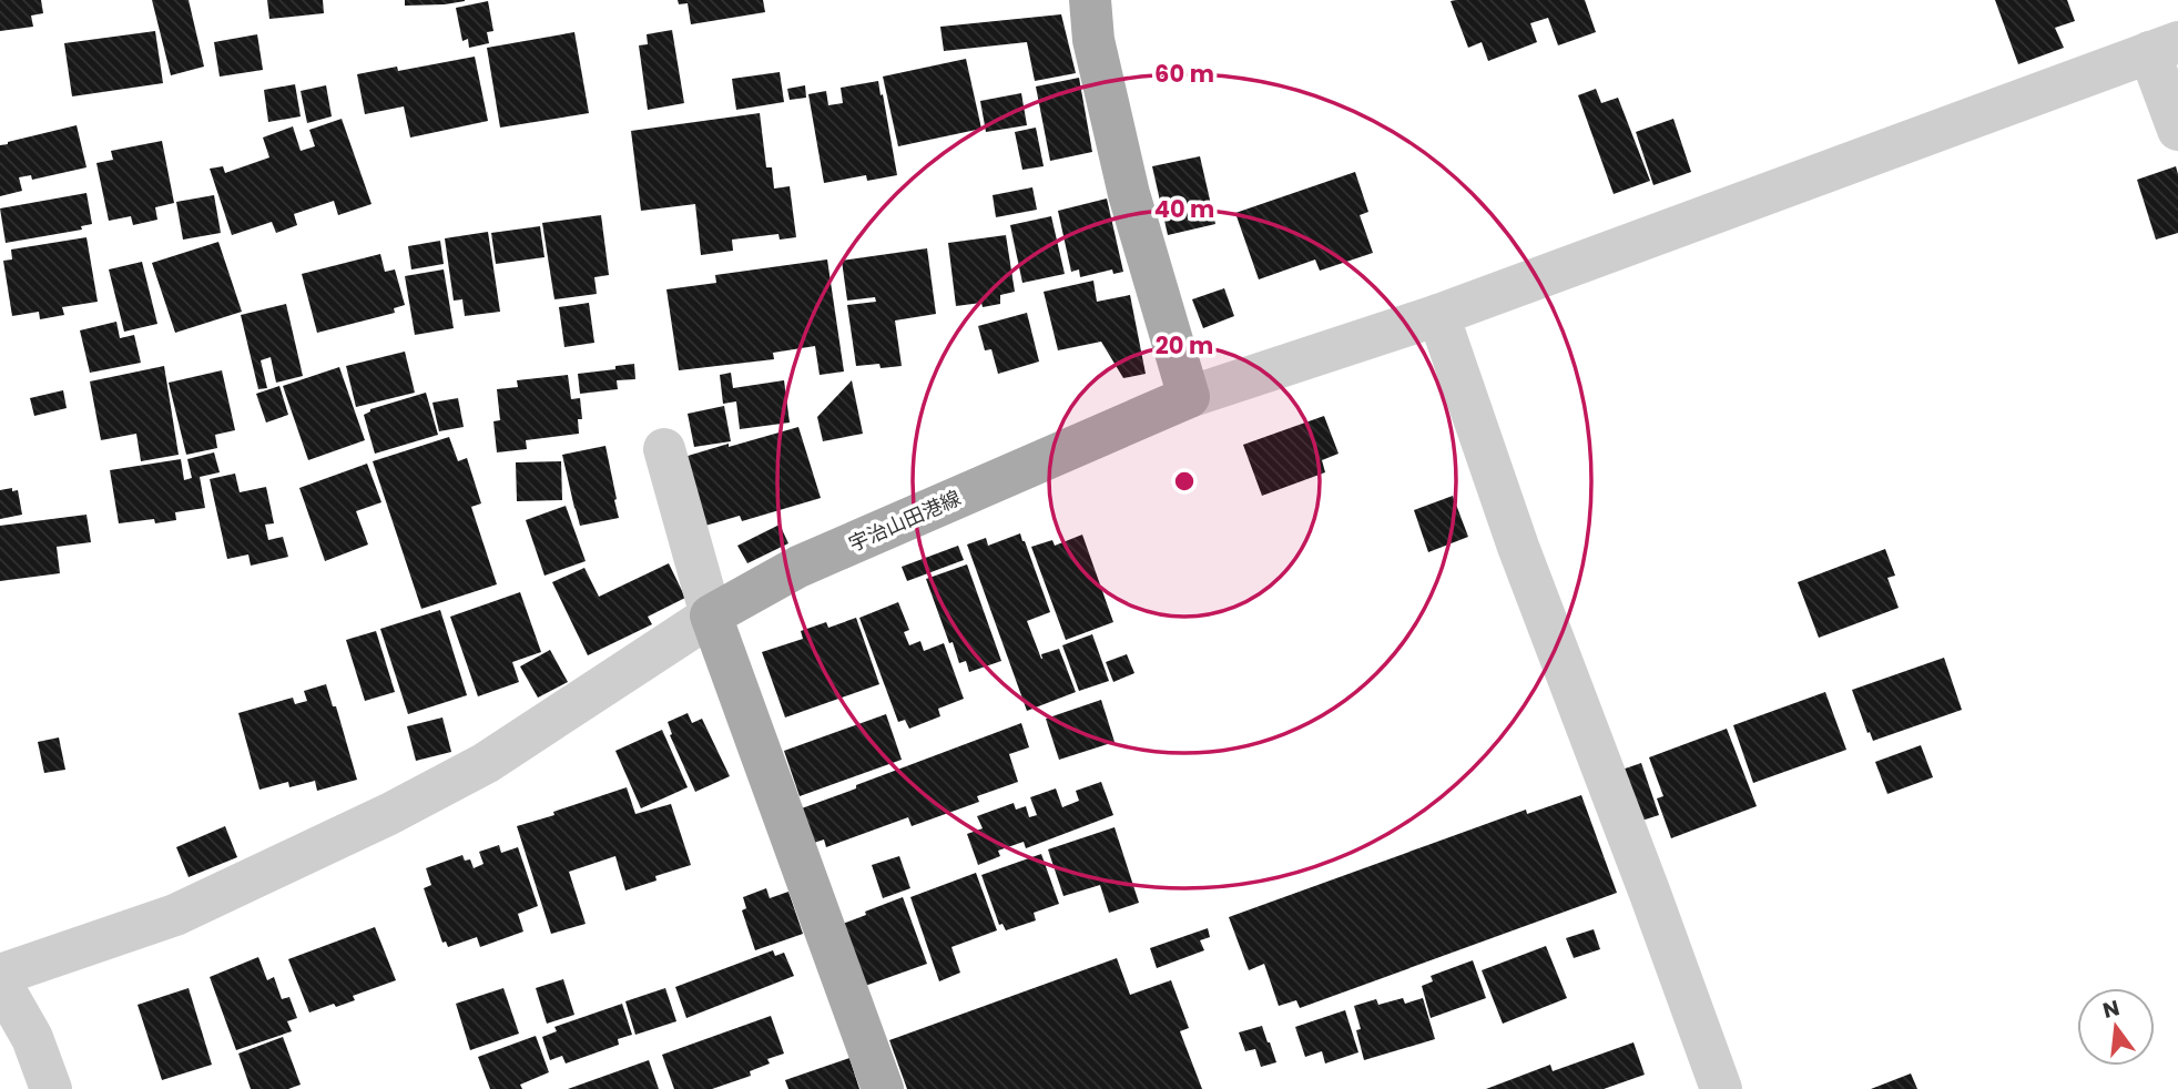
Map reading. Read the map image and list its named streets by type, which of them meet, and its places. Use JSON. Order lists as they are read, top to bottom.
{
  "streets": {
    "main road": ["宇治山田港線"]
  },
  "north": "top",
  "rings": ["60 m", "40 m", "20 m"]
}
